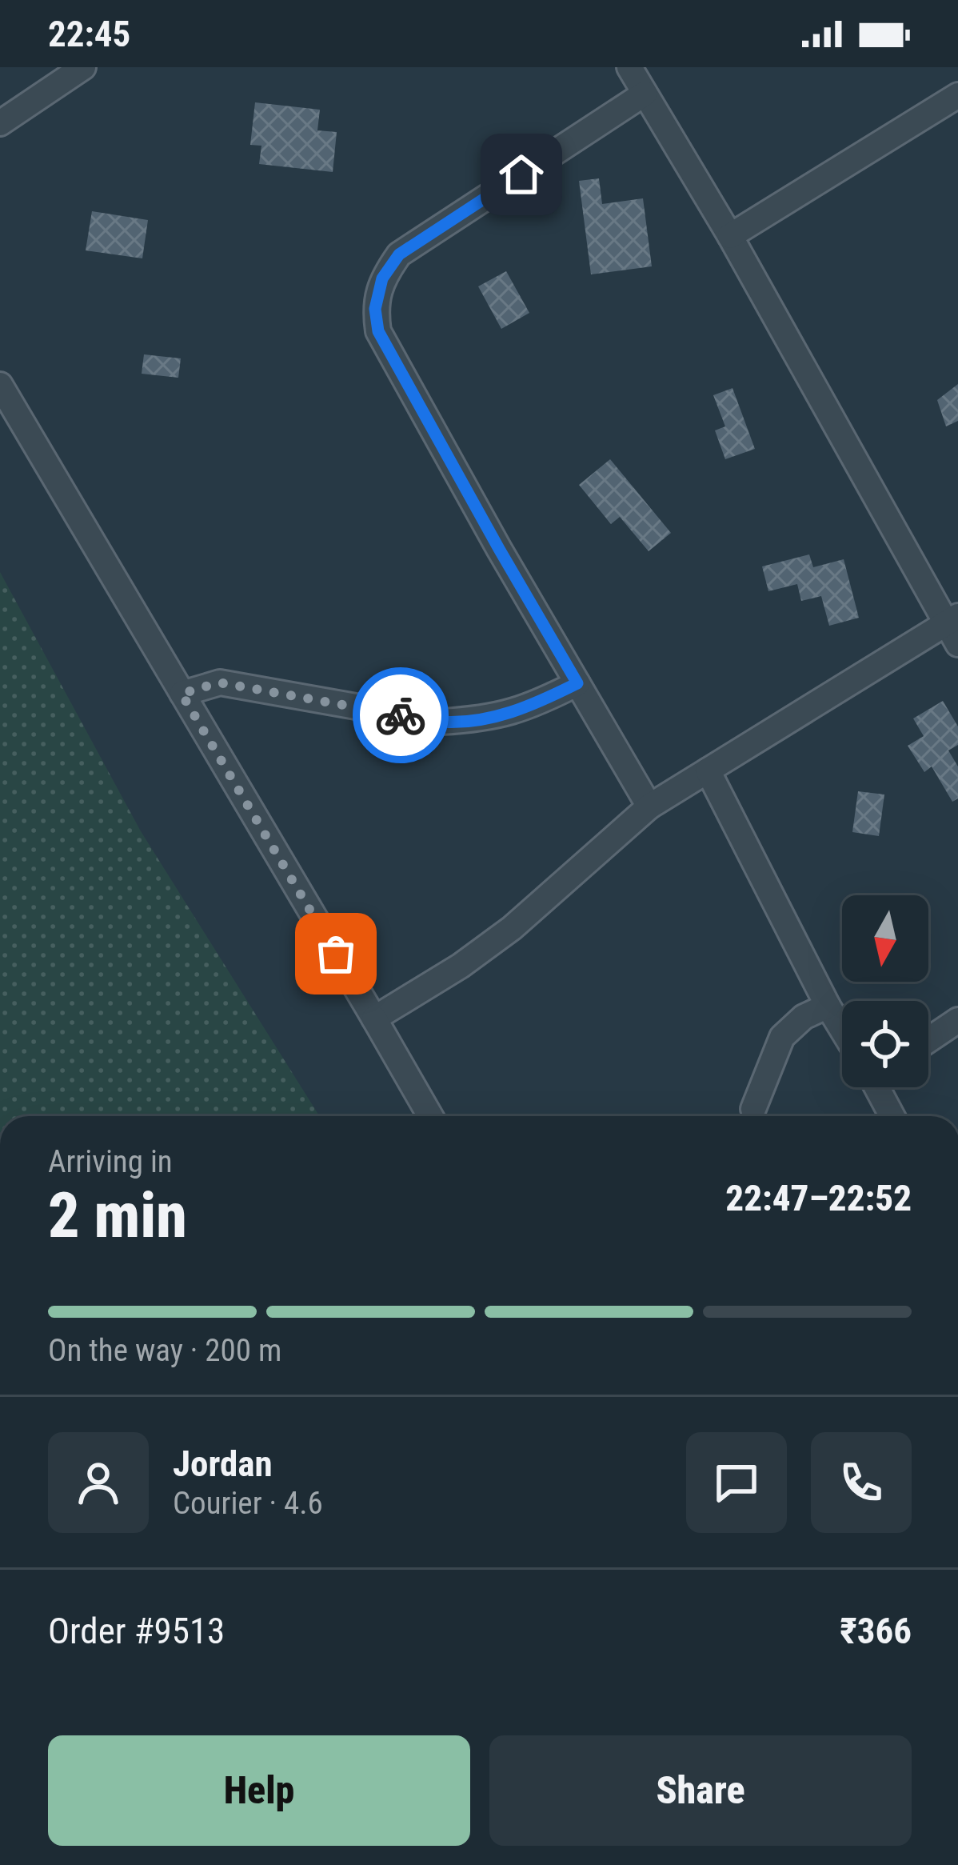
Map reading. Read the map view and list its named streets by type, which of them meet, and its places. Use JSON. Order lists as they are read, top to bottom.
{
  "north": "bottom",
  "page": {
    "status": "22:45",
    "heading": ["2 min", "Arriving in", "22:47–22:52"],
    "panel": [
      "Jordan",
      "Courier · 4.6",
      "Order #9513",
      "₹366"
    ],
    "bar": "On the way · 200 m",
    "buttons": ["Help", "Share"]
  }
}
